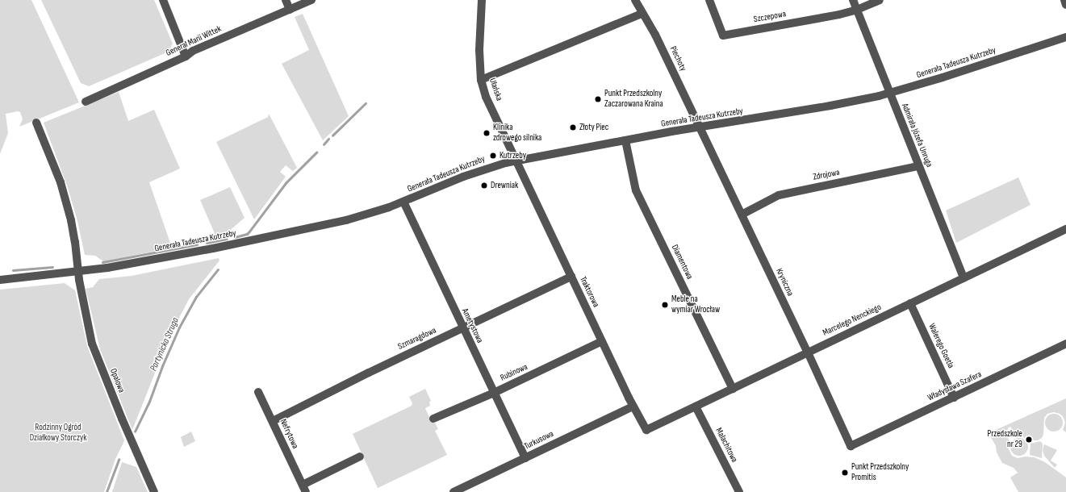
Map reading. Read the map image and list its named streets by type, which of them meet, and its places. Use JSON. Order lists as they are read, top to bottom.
{
  "streets": {
    "street": [
      "Szczepowa",
      "Generał Marii Wittek",
      "Piechoty",
      "Generała Tadeusza Kutrzeby",
      "Ułańska",
      "Admirała Józefa Unruga",
      "Zdrojowa",
      "Diamentowa",
      "Kryniczna",
      "Traktorowa",
      "Marcelego Nenckiego",
      "Ametystowa",
      "Szmaragdowa",
      "Walerego Goetla",
      "Rubinowa",
      "Opalowa",
      "Władysława Szafera",
      "Nefrytowa",
      "Turkusowa",
      "Malachitowa"
    ]
  },
  "crossings": [
    ["Szczepowa", "Admirała Józefa Unruga"],
    ["Piechoty", "Generała Tadeusza Kutrzeby"],
    ["Piechoty", "Kryniczna"],
    ["Generała Tadeusza Kutrzeby", "Ułańska"],
    ["Generała Tadeusza Kutrzeby", "Admirała Józefa Unruga"],
    ["Generała Tadeusza Kutrzeby", "Diamentowa"],
    ["Generała Tadeusza Kutrzeby", "Kryniczna"],
    ["Generała Tadeusza Kutrzeby", "Traktorowa"],
    ["Generała Tadeusza Kutrzeby", "Ametystowa"],
    ["Generała Tadeusza Kutrzeby", "Opalowa"],
    ["Ułańska", "Traktorowa"],
    ["Admirała Józefa Unruga", "Zdrojowa"],
    ["Admirała Józefa Unruga", "Marcelego Nenckiego"],
    ["Zdrojowa", "Kryniczna"],
    ["Diamentowa", "Marcelego Nenckiego"],
    ["Kryniczna", "Marcelego Nenckiego"],
    ["Kryniczna", "Władysława Szafera"],
    ["Traktorowa", "Marcelego Nenckiego"],
    ["Traktorowa", "Szmaragdowa"],
    ["Traktorowa", "Rubinowa"],
    ["Traktorowa", "Turkusowa"],
    ["Marcelego Nenckiego", "Walerego Goetla"],
    ["Marcelego Nenckiego", "Malachitowa"],
    ["Ametystowa", "Szmaragdowa"],
    ["Ametystowa", "Rubinowa"],
    ["Ametystowa", "Turkusowa"],
    ["Szmaragdowa", "Nefrytowa"],
    ["Walerego Goetla", "Władysława Szafera"]
  ],
  "water": ["Partynicka Struga"],
  "parks": ["Rodzinny Ogród Działkowy Storczyk"],
  "places": [
    "Punkt Przedszkolny Zaczarowana Kraina",
    "Złoty Piec",
    "Klinika zdrowego silnika",
    "Kutrzeby",
    "Drewniak",
    "Meble na wymiar Wrocław",
    "Przedszkole nr 29",
    "Punkt Przedszkolny Promitis"
  ]
}
